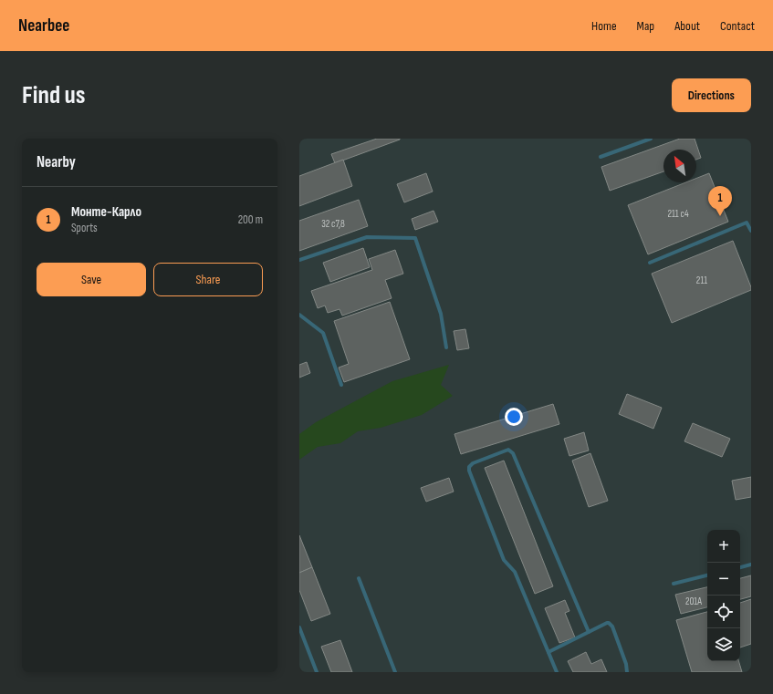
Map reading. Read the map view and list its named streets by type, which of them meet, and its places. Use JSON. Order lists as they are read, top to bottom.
{
  "house_numbers": [
    "211 с4",
    "32 с7,8",
    "211",
    "201А"
  ],
  "north": "top left",
  "page": {
    "header": "Nearbee",
    "nav": [
      "Home",
      "Map",
      "About",
      "Contact"
    ],
    "buttons": [
      "Directions",
      ["Save", "Share"]
    ],
    "title": "Find us",
    "heading": "Nearby",
    "list": [
      {
        "mark": "1",
        "name": "Монте-Карло",
        "note": "Sports",
        "value": "200 m"
      }
    ],
    "pins": "1",
    "map_buttons": ["+", "−"]
  }
}
